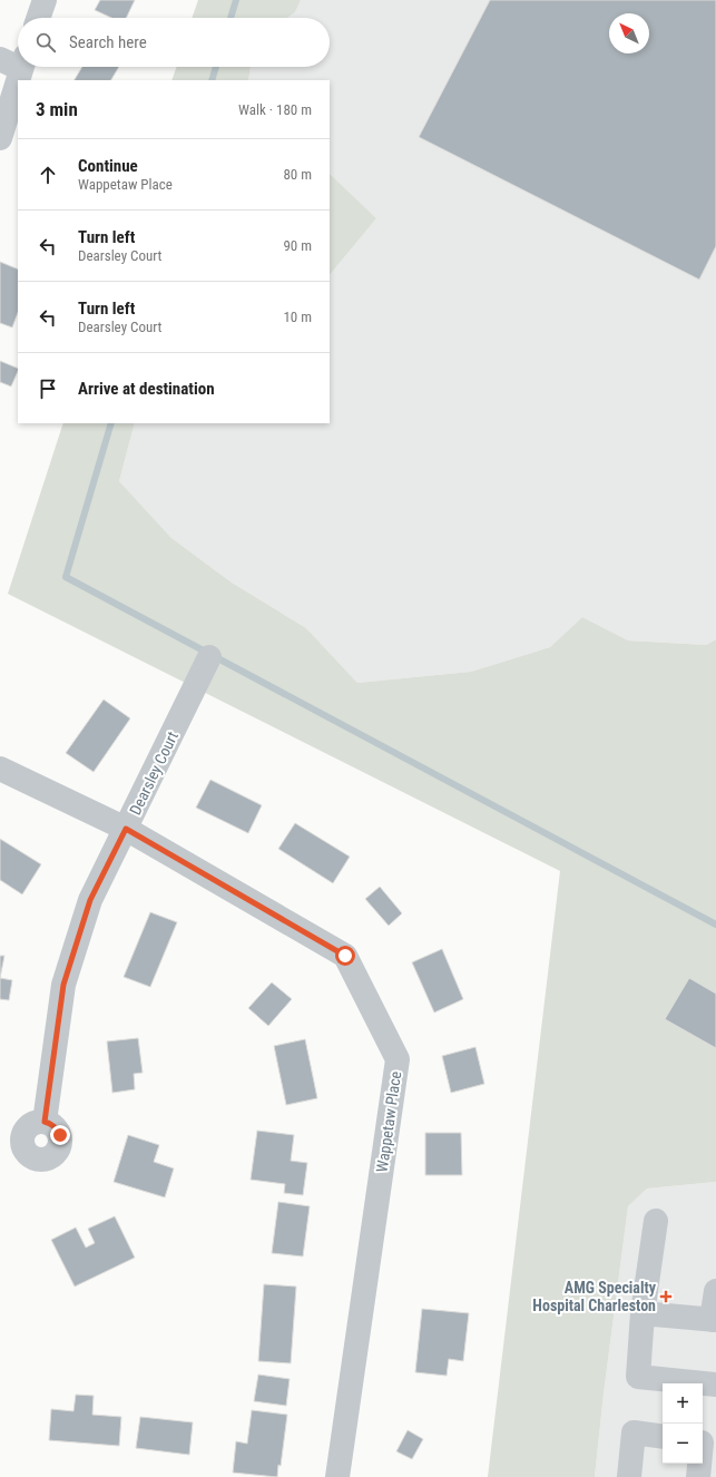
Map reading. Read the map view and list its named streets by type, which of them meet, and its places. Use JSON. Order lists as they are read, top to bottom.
{
  "streets": {
    "street": ["Dearsley Court", "Wappetaw Place"]
  },
  "crossings": [
    ["Dearsley Court", "Wappetaw Place"]
  ],
  "places": {
    "health": ["AMG Specialty Hospital Charleston"]
  },
  "north": "top left",
  "page": {
    "search": "Search here",
    "heading": ["3 min", "Walk · 180 m"],
    "list": [
      ["Continue", "Wappetaw Place", "80 m"],
      ["Turn left", "Dearsley Court", "90 m"],
      ["Turn left", "Dearsley Court", "10 m"],
      "Arrive at destination"
    ],
    "map_buttons": ["+", "−"]
  }
}
